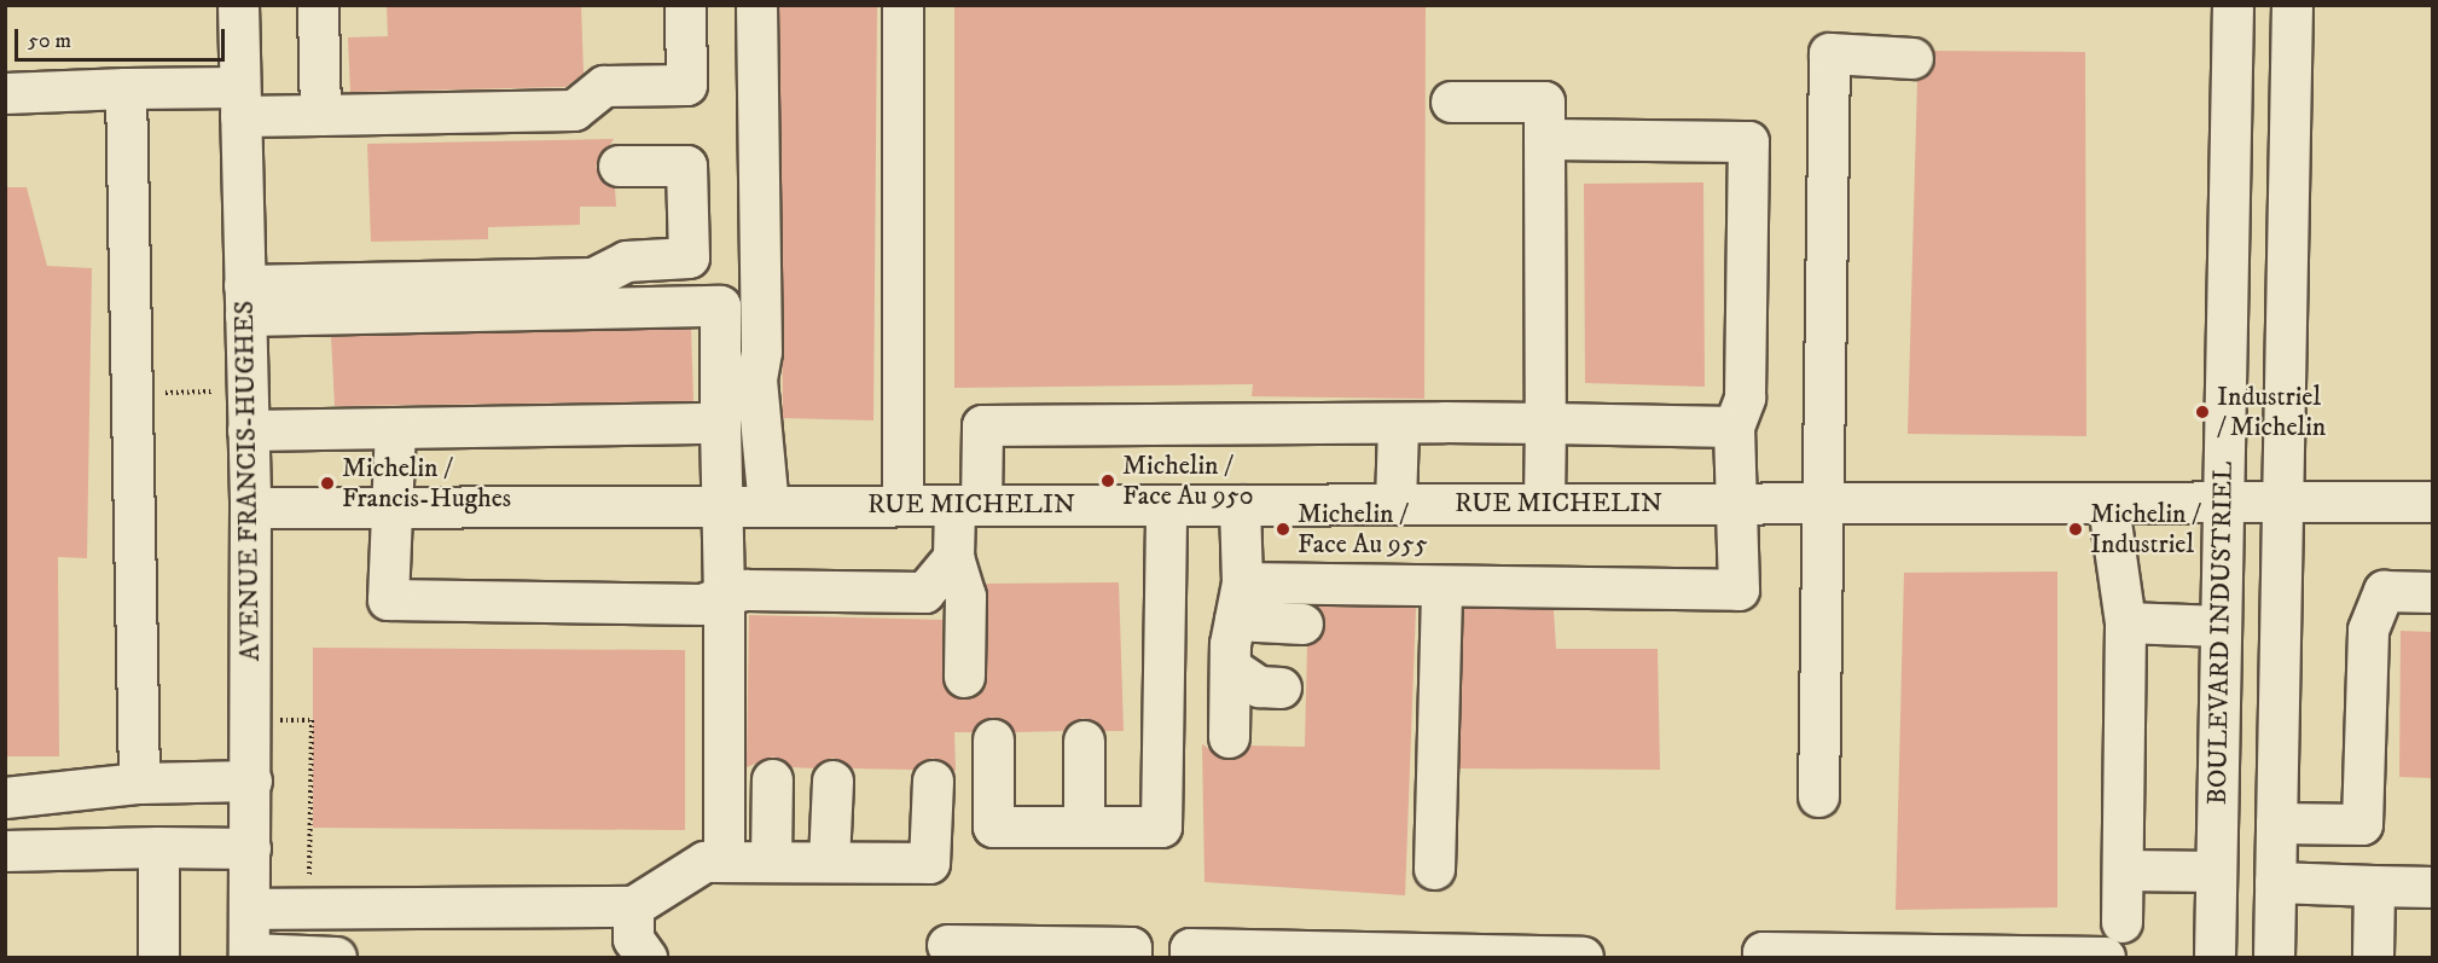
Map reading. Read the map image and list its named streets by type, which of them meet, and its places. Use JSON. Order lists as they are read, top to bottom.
{
  "streets": {
    "street": ["AVENUE FRANCIS-HUGHES", "RUE MICHELIN", "BOULEVARD INDUSTRIEL"]
  },
  "crossings": [
    ["AVENUE FRANCIS-HUGHES", "RUE MICHELIN"],
    ["RUE MICHELIN", "BOULEVARD INDUSTRIEL"]
  ],
  "places": [
    "Industriel / Michelin",
    "Michelin / Face Au 950",
    "Michelin / Francis-Hughes",
    "Michelin / Face Au 955",
    "Michelin / Industriel"
  ],
  "scale_bar": "50 m"
}
